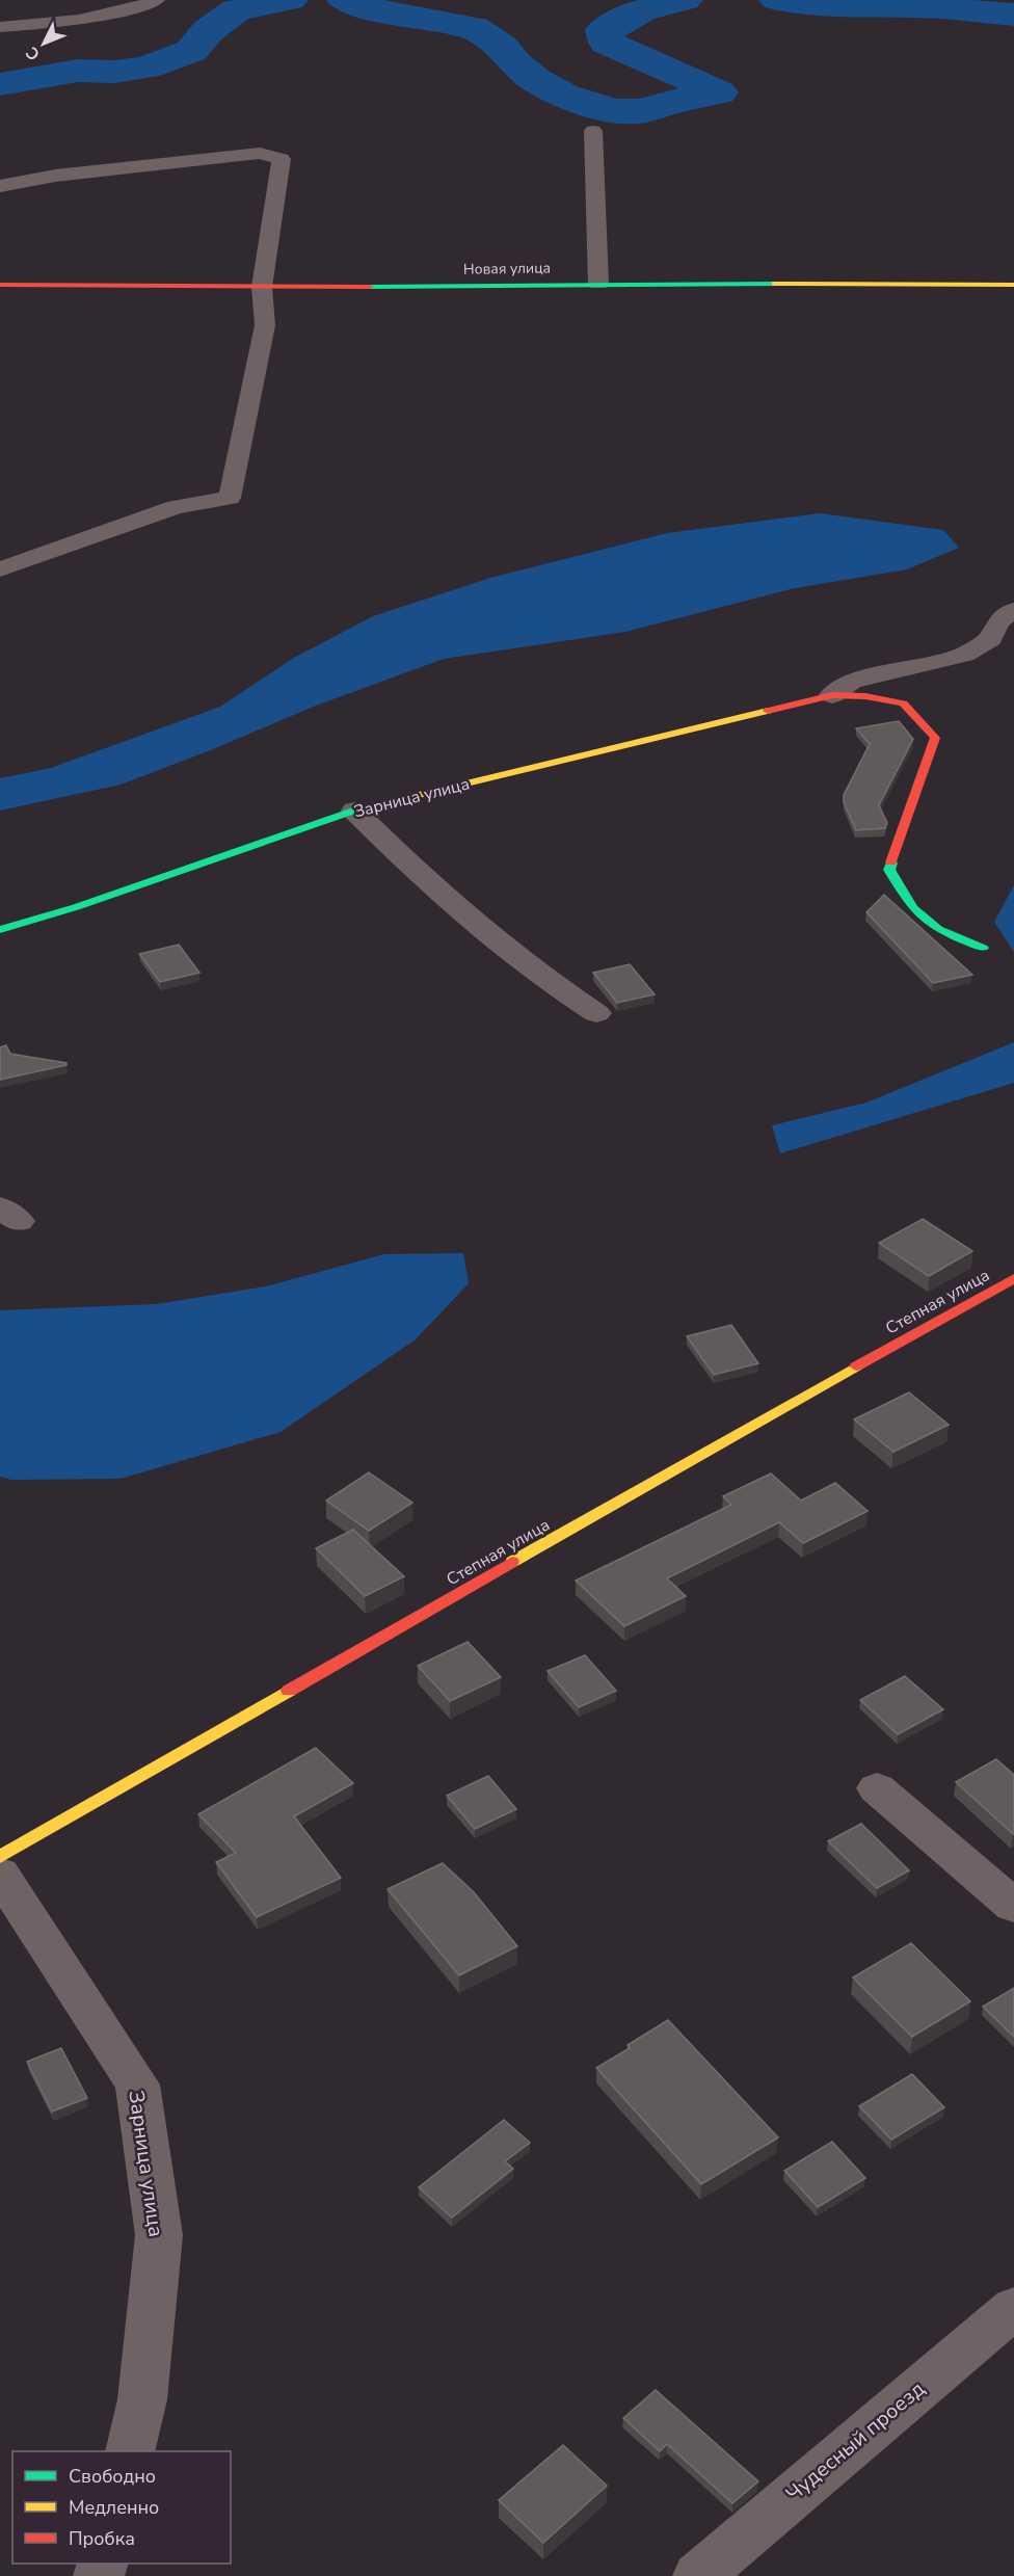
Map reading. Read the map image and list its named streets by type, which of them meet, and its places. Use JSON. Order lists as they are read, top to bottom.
{
  "streets": {
    "street": [
      "Новая улица",
      "Зарница улица",
      "Степная улица",
      "Чудесный проезд"
    ]
  },
  "legend": ["Свободно", "Медленно", "Пробка"],
  "north": "bottom left"
}
